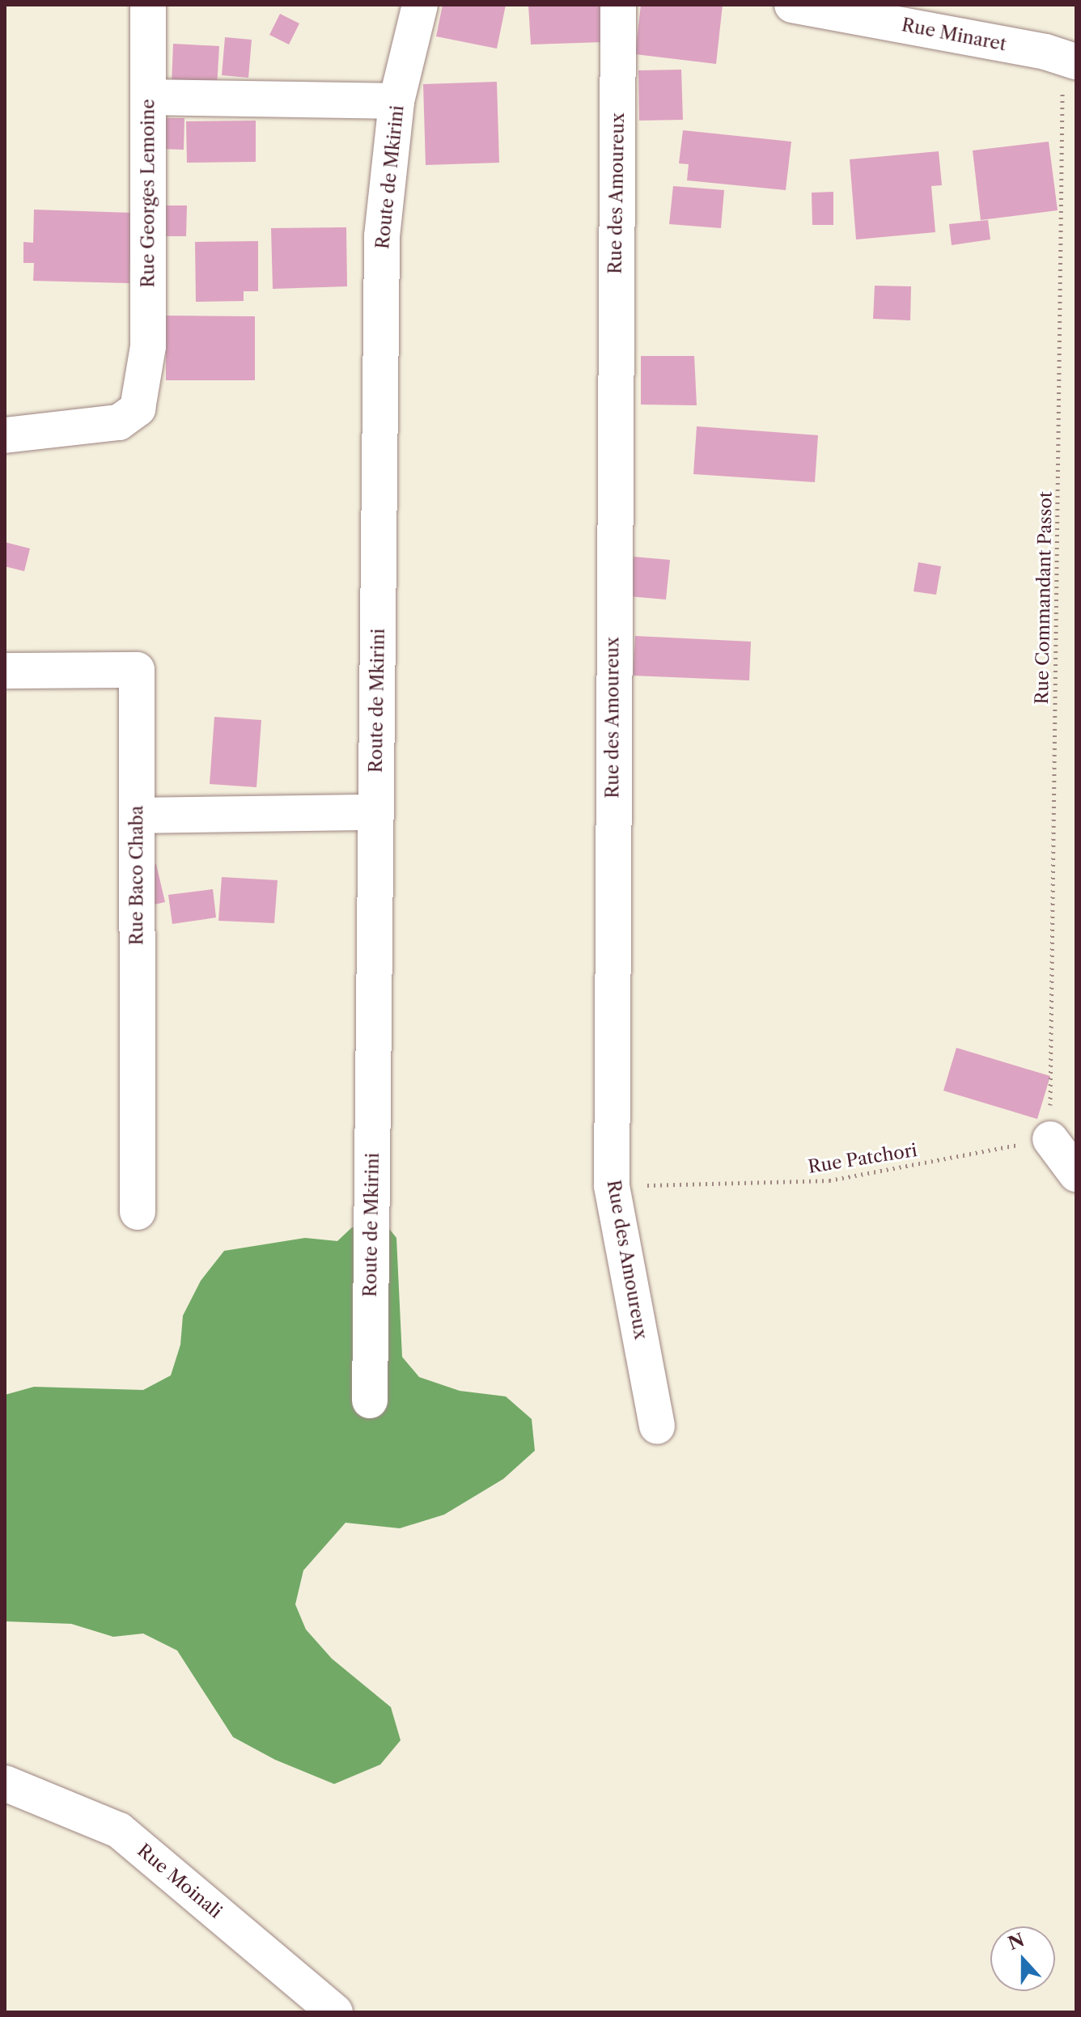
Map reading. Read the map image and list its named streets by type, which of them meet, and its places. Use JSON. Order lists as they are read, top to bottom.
{
  "streets": {
    "street": [
      "Rue Minaret",
      "Route de Mkirini",
      "Rue Georges Lemoine",
      "Rue des Amoureux",
      "Rue Baco Chaba",
      "Rue Moinali"
    ],
    "path": ["Rue Commandant Passot", "Rue Patchori"]
  },
  "crossings": [
    ["Rue Minaret", "Rue Commandant Passot"],
    ["Rue des Amoureux", "Rue Patchori"],
    ["Rue Commandant Passot", "Rue Patchori"]
  ],
  "north": "top"
}
